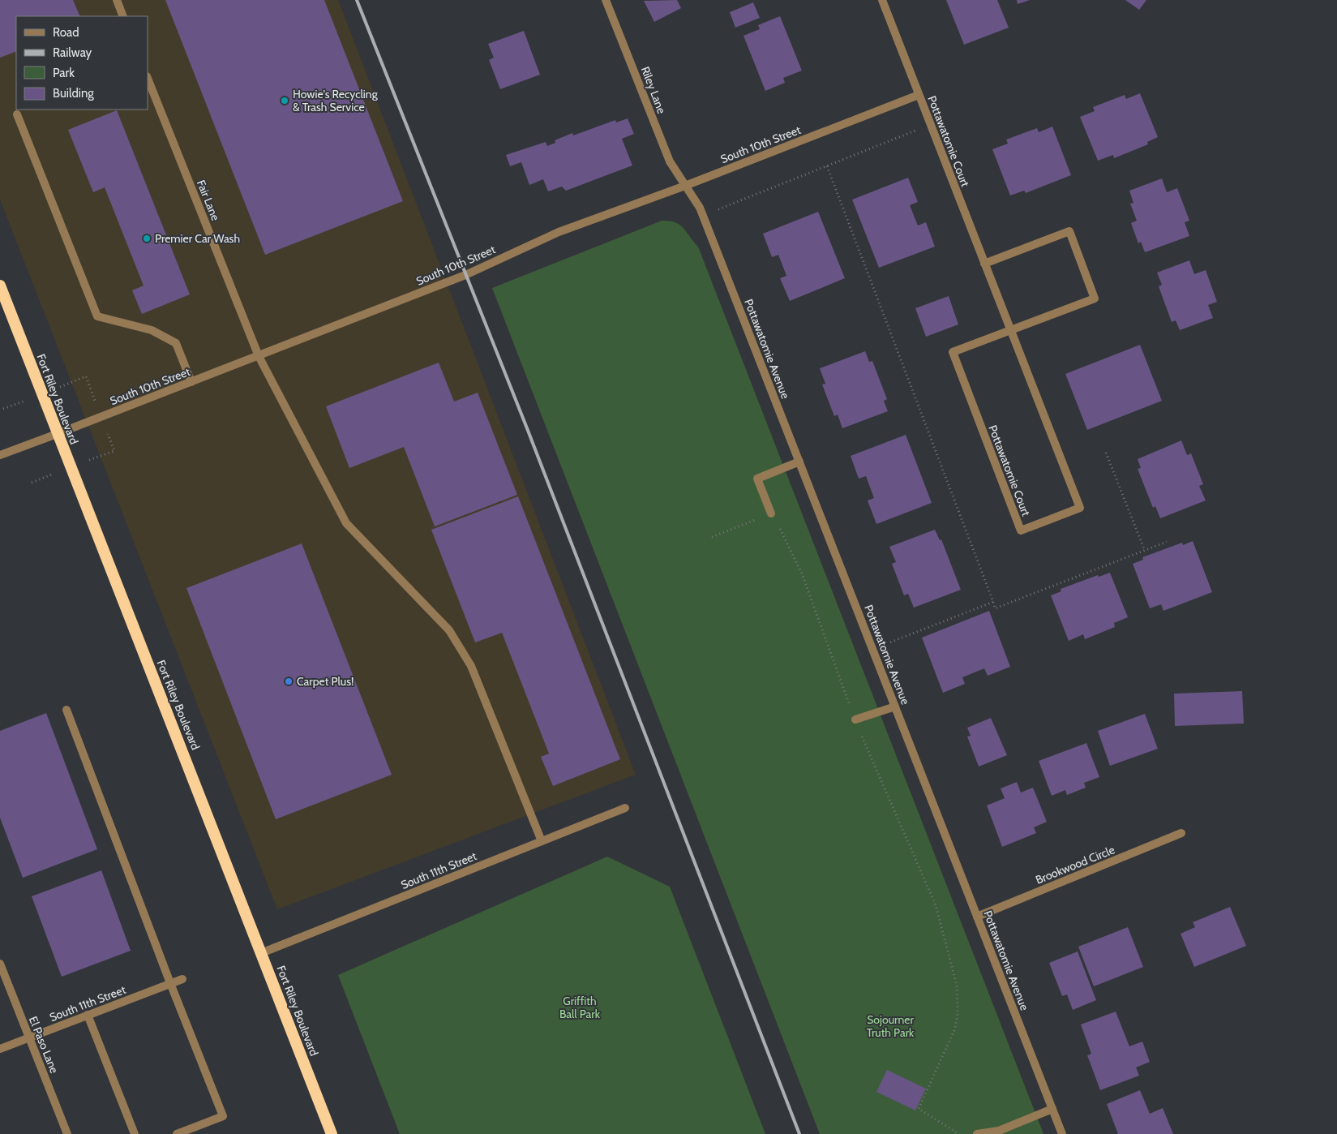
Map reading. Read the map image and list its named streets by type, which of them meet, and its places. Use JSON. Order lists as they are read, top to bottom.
{
  "streets": {
    "highway": ["Fort Riley Boulevard"],
    "street": [
      "Riley Lane",
      "Pottawatomie Court",
      "South 10th Street",
      "Fair Lane",
      "Pottawatomie Avenue",
      "Brookwood Circle",
      "South 11th Street",
      "El Paso Lane"
    ]
  },
  "crossings": [
    ["Riley Lane", "South 10th Street"],
    ["Riley Lane", "Pottawatomie Avenue"],
    ["Pottawatomie Court", "South 10th Street"],
    ["South 10th Street", "Fair Lane"],
    ["South 10th Street", "Pottawatomie Avenue"],
    ["South 10th Street", "Fort Riley Boulevard"],
    ["Fair Lane", "South 11th Street"],
    ["Pottawatomie Avenue", "Brookwood Circle"],
    ["Fort Riley Boulevard", "South 11th Street"],
    ["South 11th Street", "El Paso Lane"]
  ],
  "parks": ["Griffith Ball Park", "Sojourner Truth Park"],
  "places": ["Howie's Recycling & Trash Service", "Premier Car Wash", "Carpet Plus!"],
  "legend": [
    "Road",
    "Railway",
    "Park",
    "Building"
  ]
}
